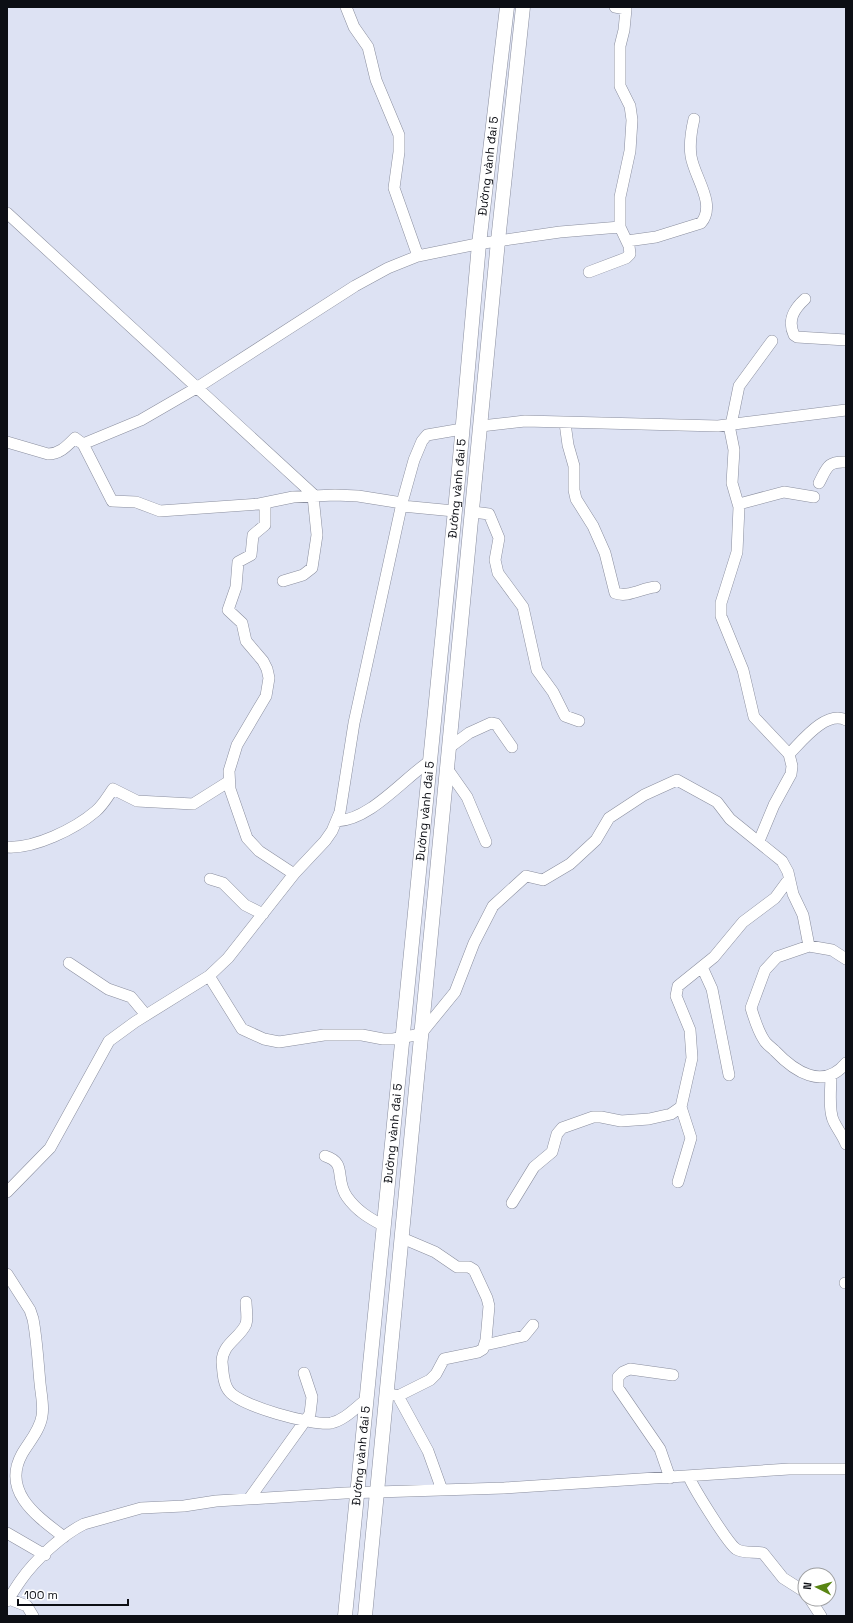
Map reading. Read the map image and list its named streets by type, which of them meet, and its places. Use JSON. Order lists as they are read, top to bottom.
{
  "streets": {
    "main road": ["Đường vành đai 5"]
  },
  "scale_bar": "100 m",
  "north": "left"
}
